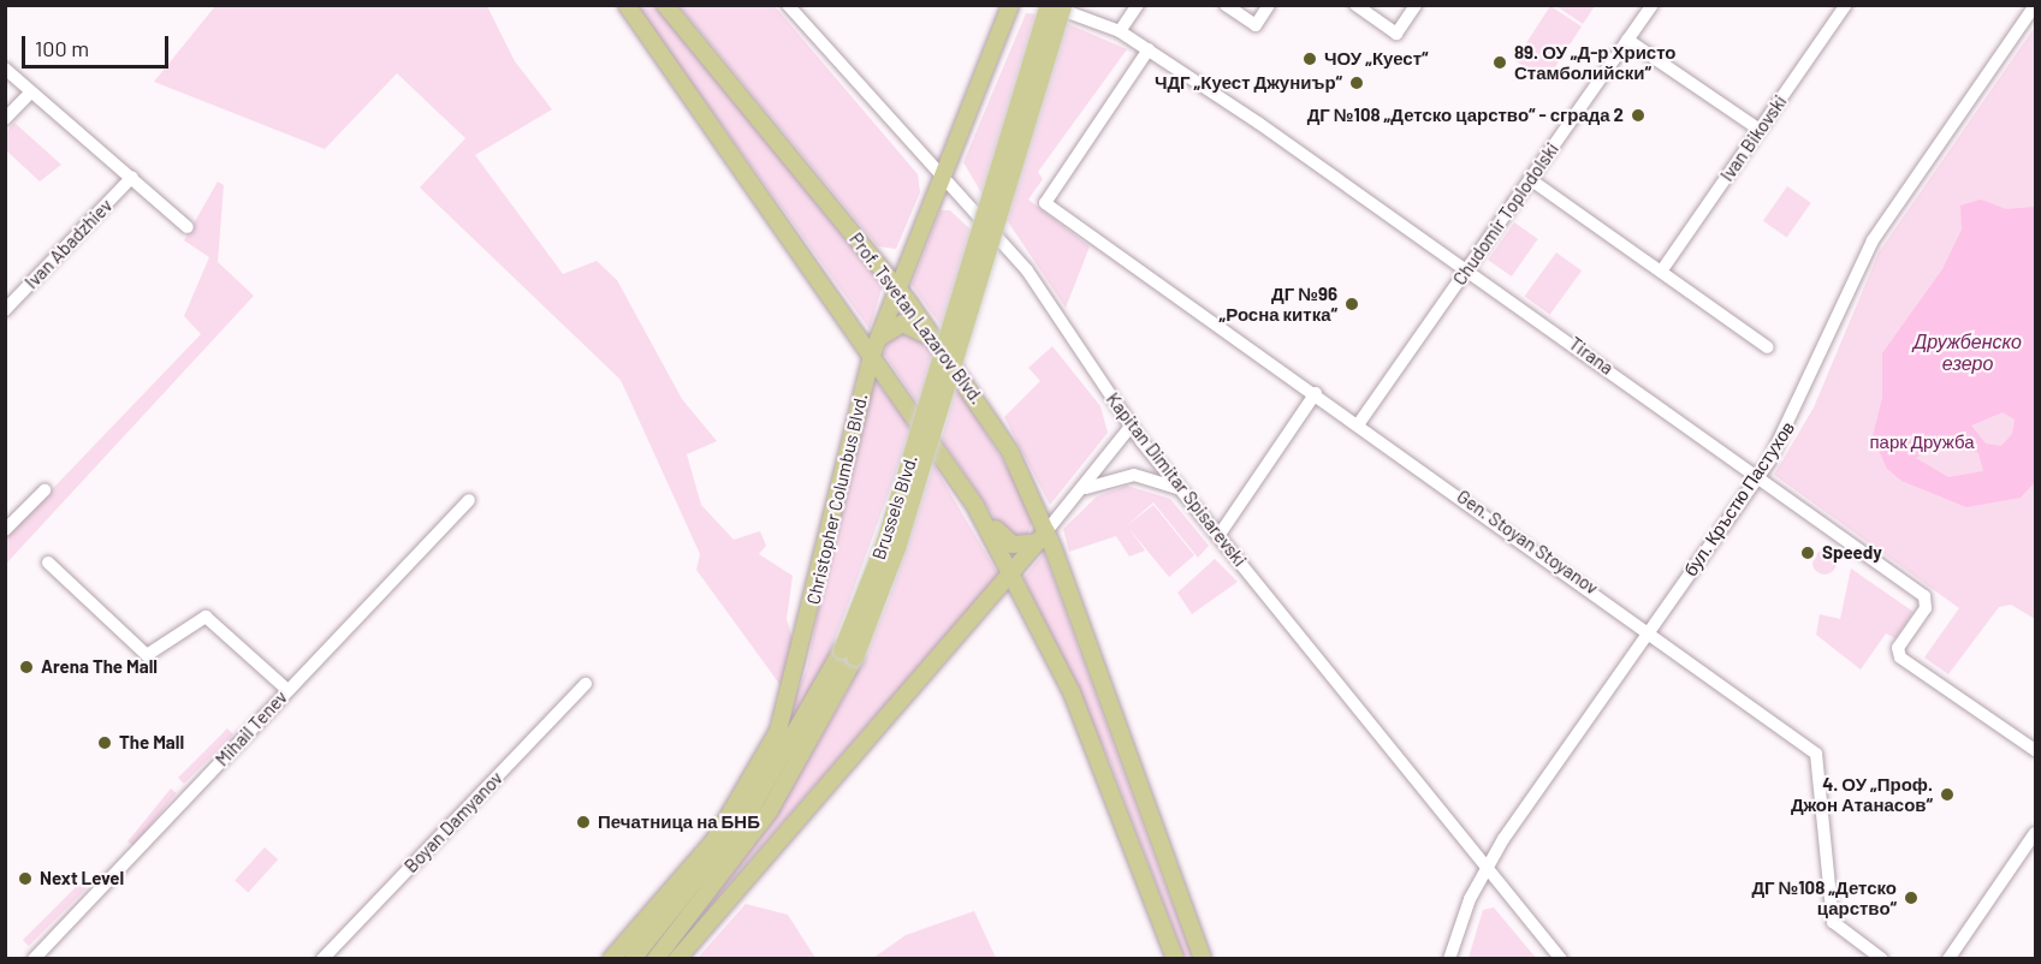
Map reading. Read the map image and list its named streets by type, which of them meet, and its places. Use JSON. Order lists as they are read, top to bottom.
{
  "streets": {
    "main road": ["Prof. Tsvetan Lazarov Blvd.", "Christopher Columbus Blvd.", "Brussels Blvd."],
    "street": [
      "Ivan Bikovski",
      "Chudomir Toplodolski",
      "Ivan Abadzhiev",
      "Tirana",
      "Kapitan Dimitar Spisarevski",
      "бул. Кръстю Пастухов",
      "Gen. Stoyan Stoyanov",
      "Mihail Tenev",
      "Boyan Damyanov"
    ]
  },
  "crossings": [
    ["Chudomir Toplodolski", "Tirana"],
    ["Chudomir Toplodolski", "Gen. Stoyan Stoyanov"],
    ["Prof. Tsvetan Lazarov Blvd.", "Christopher Columbus Blvd."],
    ["Tirana", "бул. Кръстю Пастухов"],
    ["Tirana", "Brussels Blvd."],
    ["Tirana", "Gen. Stoyan Stoyanov"],
    ["Kapitan Dimitar Spisarevski", "Christopher Columbus Blvd."],
    ["Kapitan Dimitar Spisarevski", "бул. Кръстю Пастухов"],
    ["бул. Кръстю Пастухов", "Gen. Stoyan Stoyanov"]
  ],
  "water": ["Дружбенско езеро"],
  "parks": ["парк Дружба"],
  "places": [
    "ЧОУ „Куест“",
    "89. ОУ „Д-р Христо Стамболийски“",
    "ЧДГ „Куест Джуниър“",
    "ДГ №108 „Детско царство“ - сграда 2",
    "ДГ №96 „Росна китка“",
    "Speedy",
    "Arena The Mall",
    "The Mall",
    "4. ОУ „Проф. Джон Атанасов“",
    "Печатница на БНБ",
    "Next Level",
    "ДГ №108 „Детско царство“"
  ],
  "scale_bar": "100 m"
}
